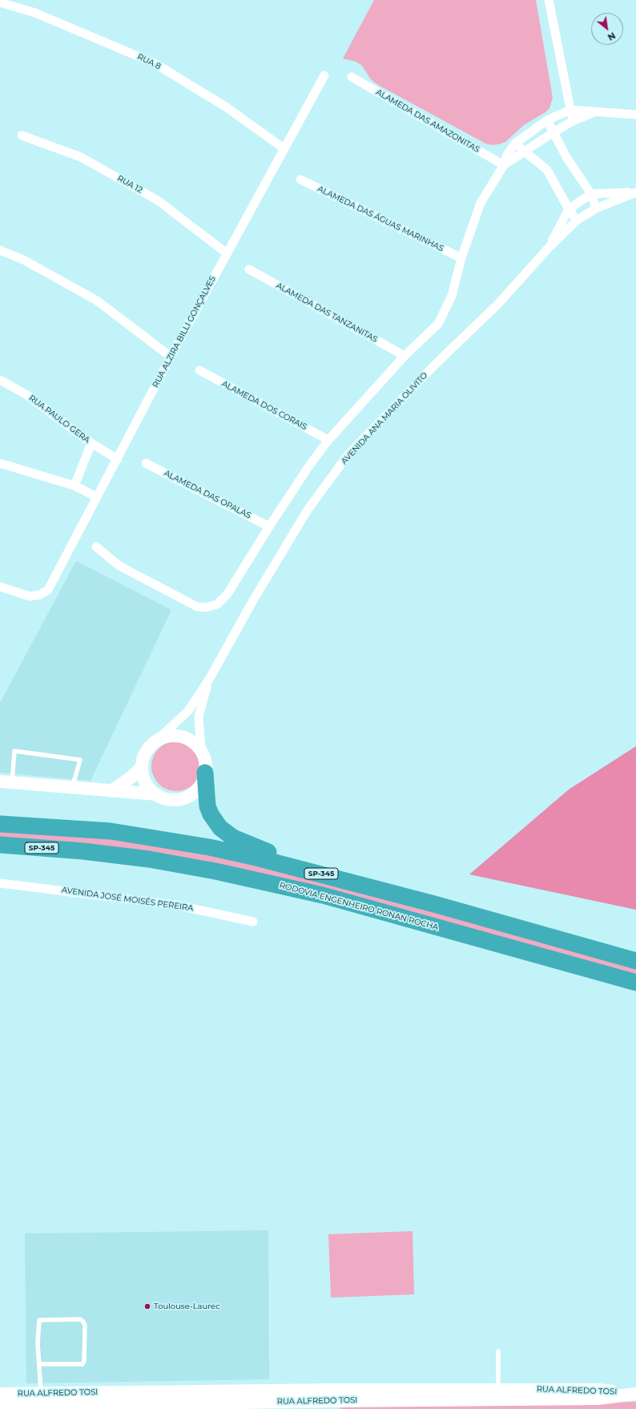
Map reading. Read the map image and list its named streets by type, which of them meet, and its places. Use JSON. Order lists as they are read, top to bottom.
{
  "streets": {
    "highway": ["SP-345", "RODOVIA ENGENHEIRO RONAN ROCHA"],
    "street": [
      "RUA 8",
      "ALAMEDA DAS AMAZONITAS",
      "RUA 12",
      "ALAMEDA DAS ÁGUAS MARINHAS",
      "ALAMEDA DAS TANZANITAS",
      "RUA ALZIRA BILLI GONÇALVES",
      "ALAMEDA DOS CORAIS",
      "AVENIDA ANA MARIA OLIVITO",
      "RUA PAULO GERA",
      "ALAMEDA DAS OPALAS",
      "AVENIDA JOSÉ MOISÉS PEREIRA",
      "RUA ALFREDO TOSI"
    ]
  },
  "crossings": [
    ["RUA 8", "RUA ALZIRA BILLI GONÇALVES"],
    ["RUA 12", "RUA ALZIRA BILLI GONÇALVES"],
    ["RUA ALZIRA BILLI GONÇALVES", "RUA PAULO GERA"]
  ],
  "places": ["Toulouse-Laurec"],
  "north": "bottom right"
}
